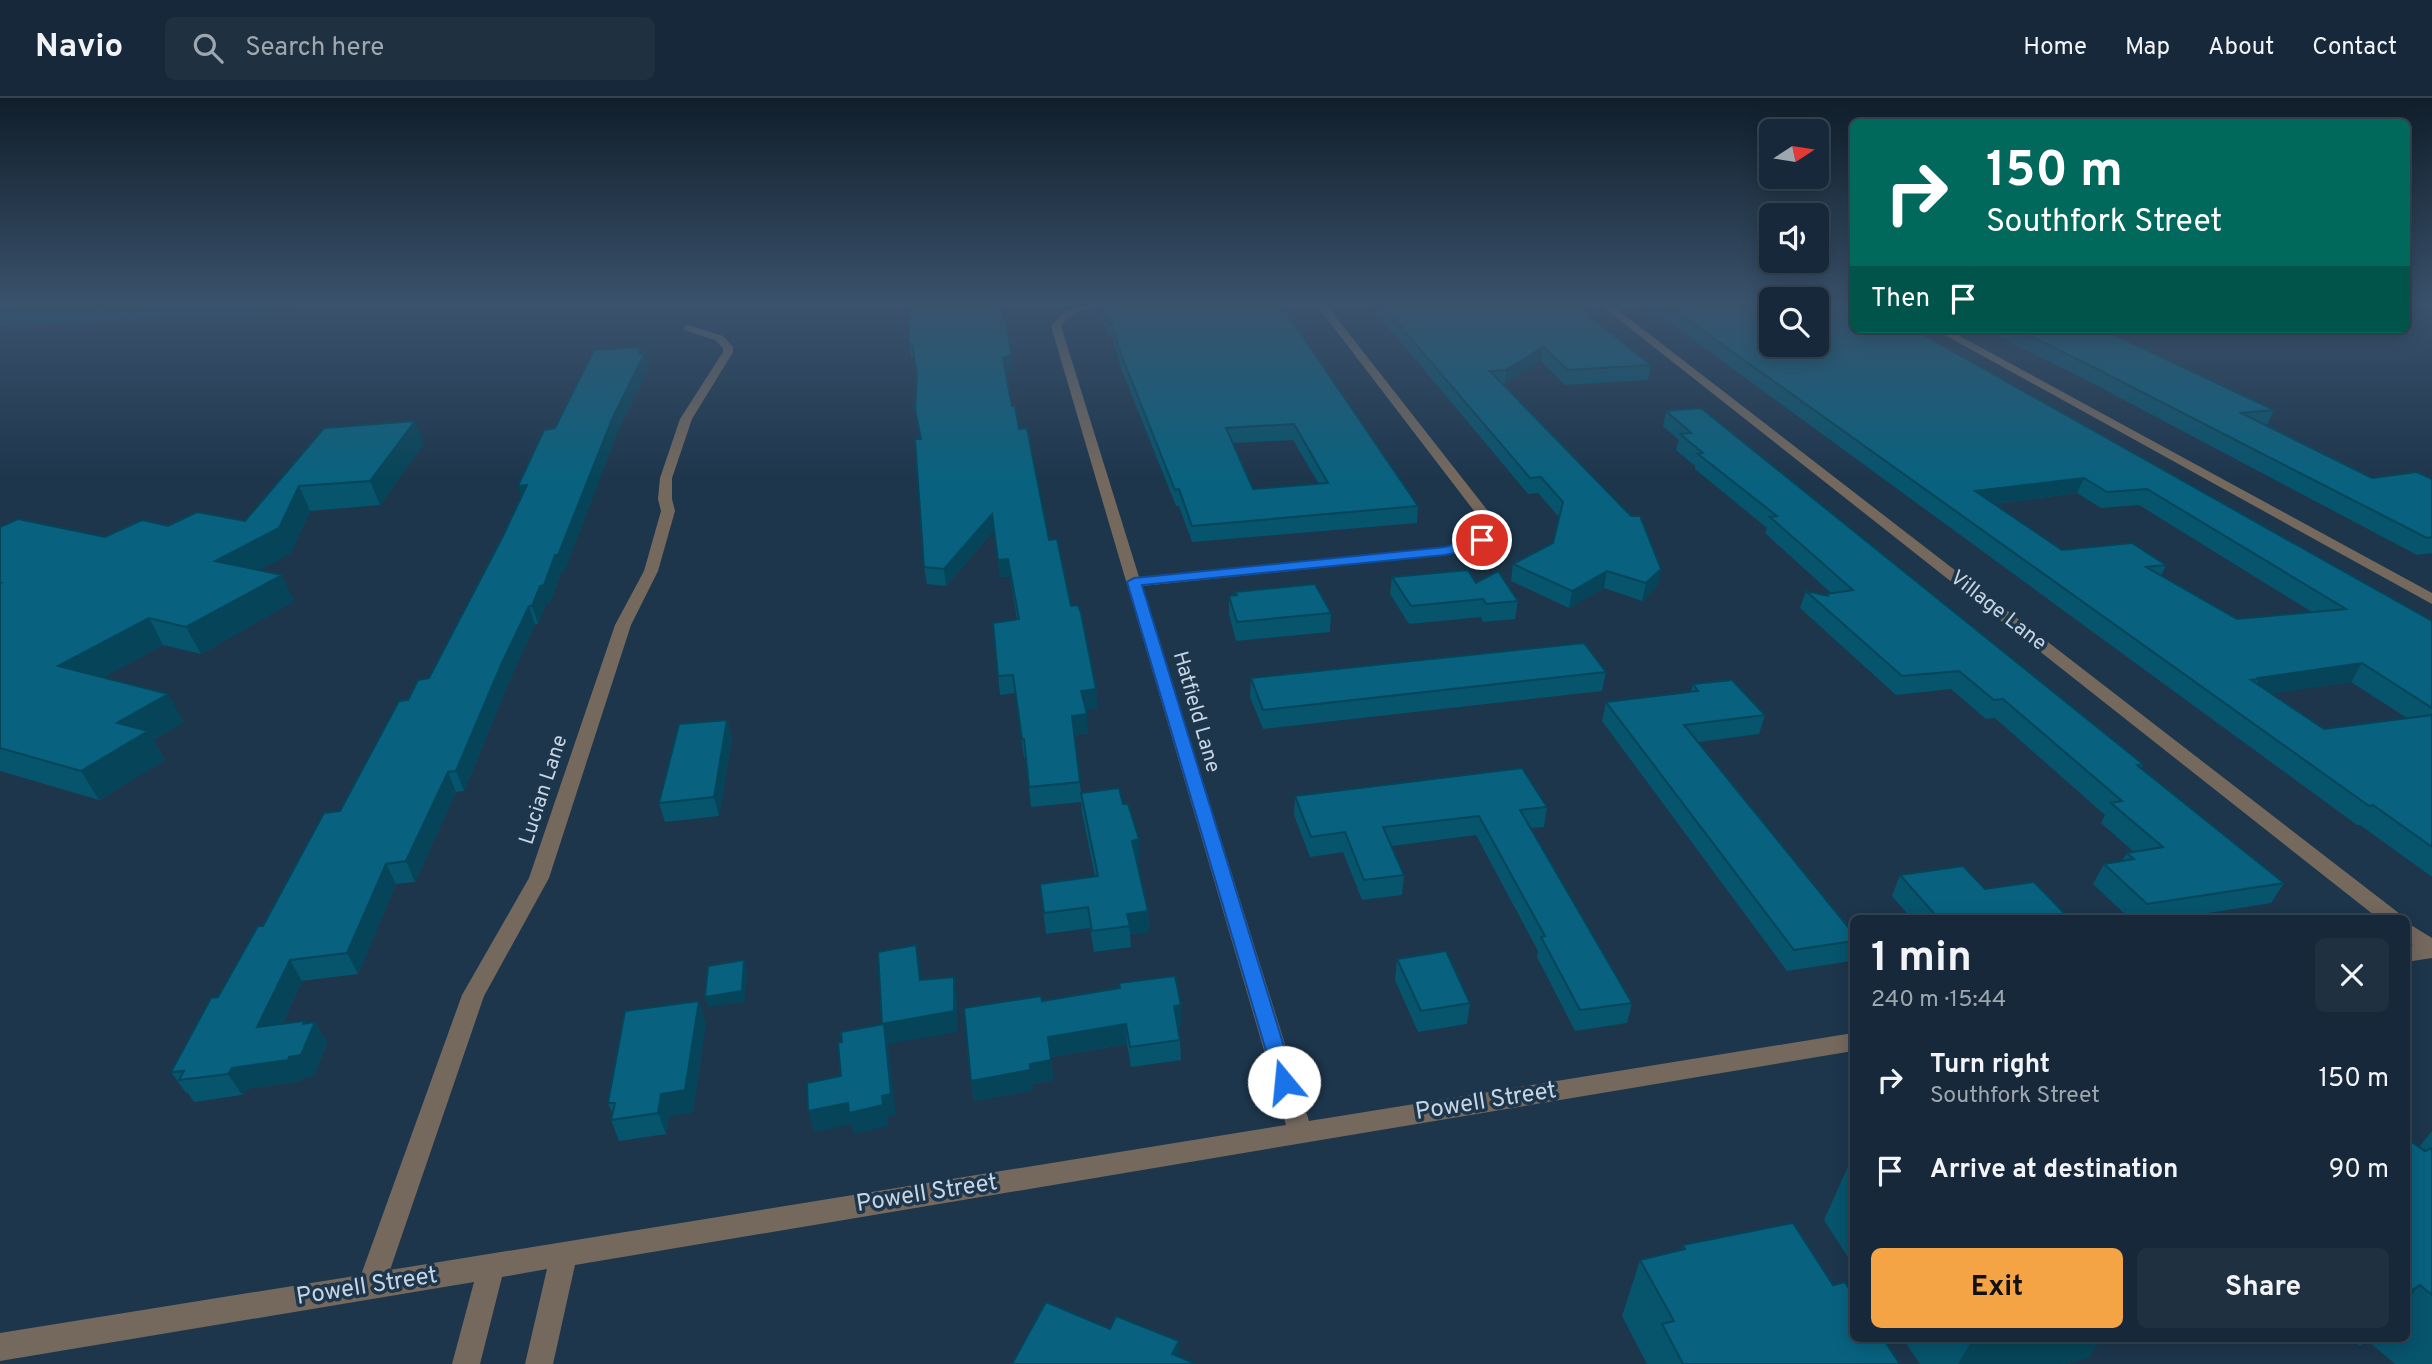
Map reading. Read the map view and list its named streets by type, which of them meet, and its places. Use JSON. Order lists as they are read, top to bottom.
{
  "streets": {
    "street": [
      "Village Lane",
      "Hatfield Lane",
      "Lucian Lane",
      "Powell Street"
    ]
  },
  "crossings": [
    ["Hatfield Lane", "Powell Street"],
    ["Lucian Lane", "Powell Street"]
  ],
  "north": "right",
  "page": {
    "header": "Navio",
    "search": "Search here",
    "nav": [
      "Home",
      "Map",
      "About",
      "Contact"
    ],
    "turn": ["150 m", "Southfork Street"],
    "then": "Then",
    "heading": ["1 min", "240 m · 15:44"],
    "list": [
      {
        "name": "Turn right",
        "note": "Southfork Street",
        "value": "150 m"
      },
      {
        "name": "Arrive at destination",
        "value": "90 m"
      }
    ],
    "buttons": ["Exit", "Share"]
  }
}
